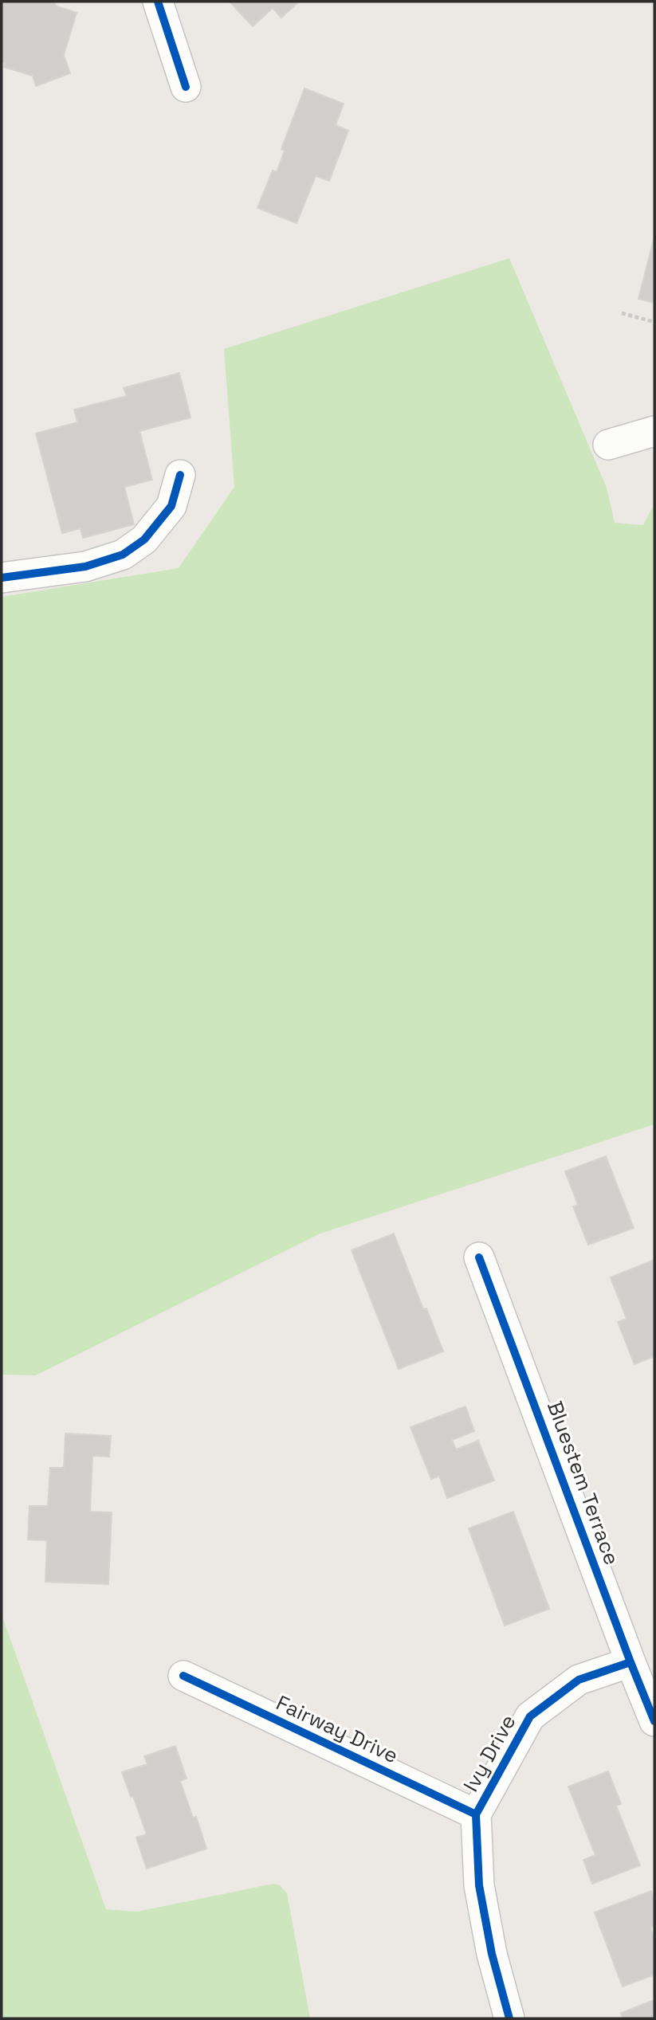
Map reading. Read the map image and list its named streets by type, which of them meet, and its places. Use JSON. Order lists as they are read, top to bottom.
{
  "streets": {
    "street": ["Bluestem Terrace", "Fairway Drive", "Ivy Drive"]
  },
  "crossings": [
    ["Bluestem Terrace", "Ivy Drive"],
    ["Fairway Drive", "Ivy Drive"]
  ]
}
